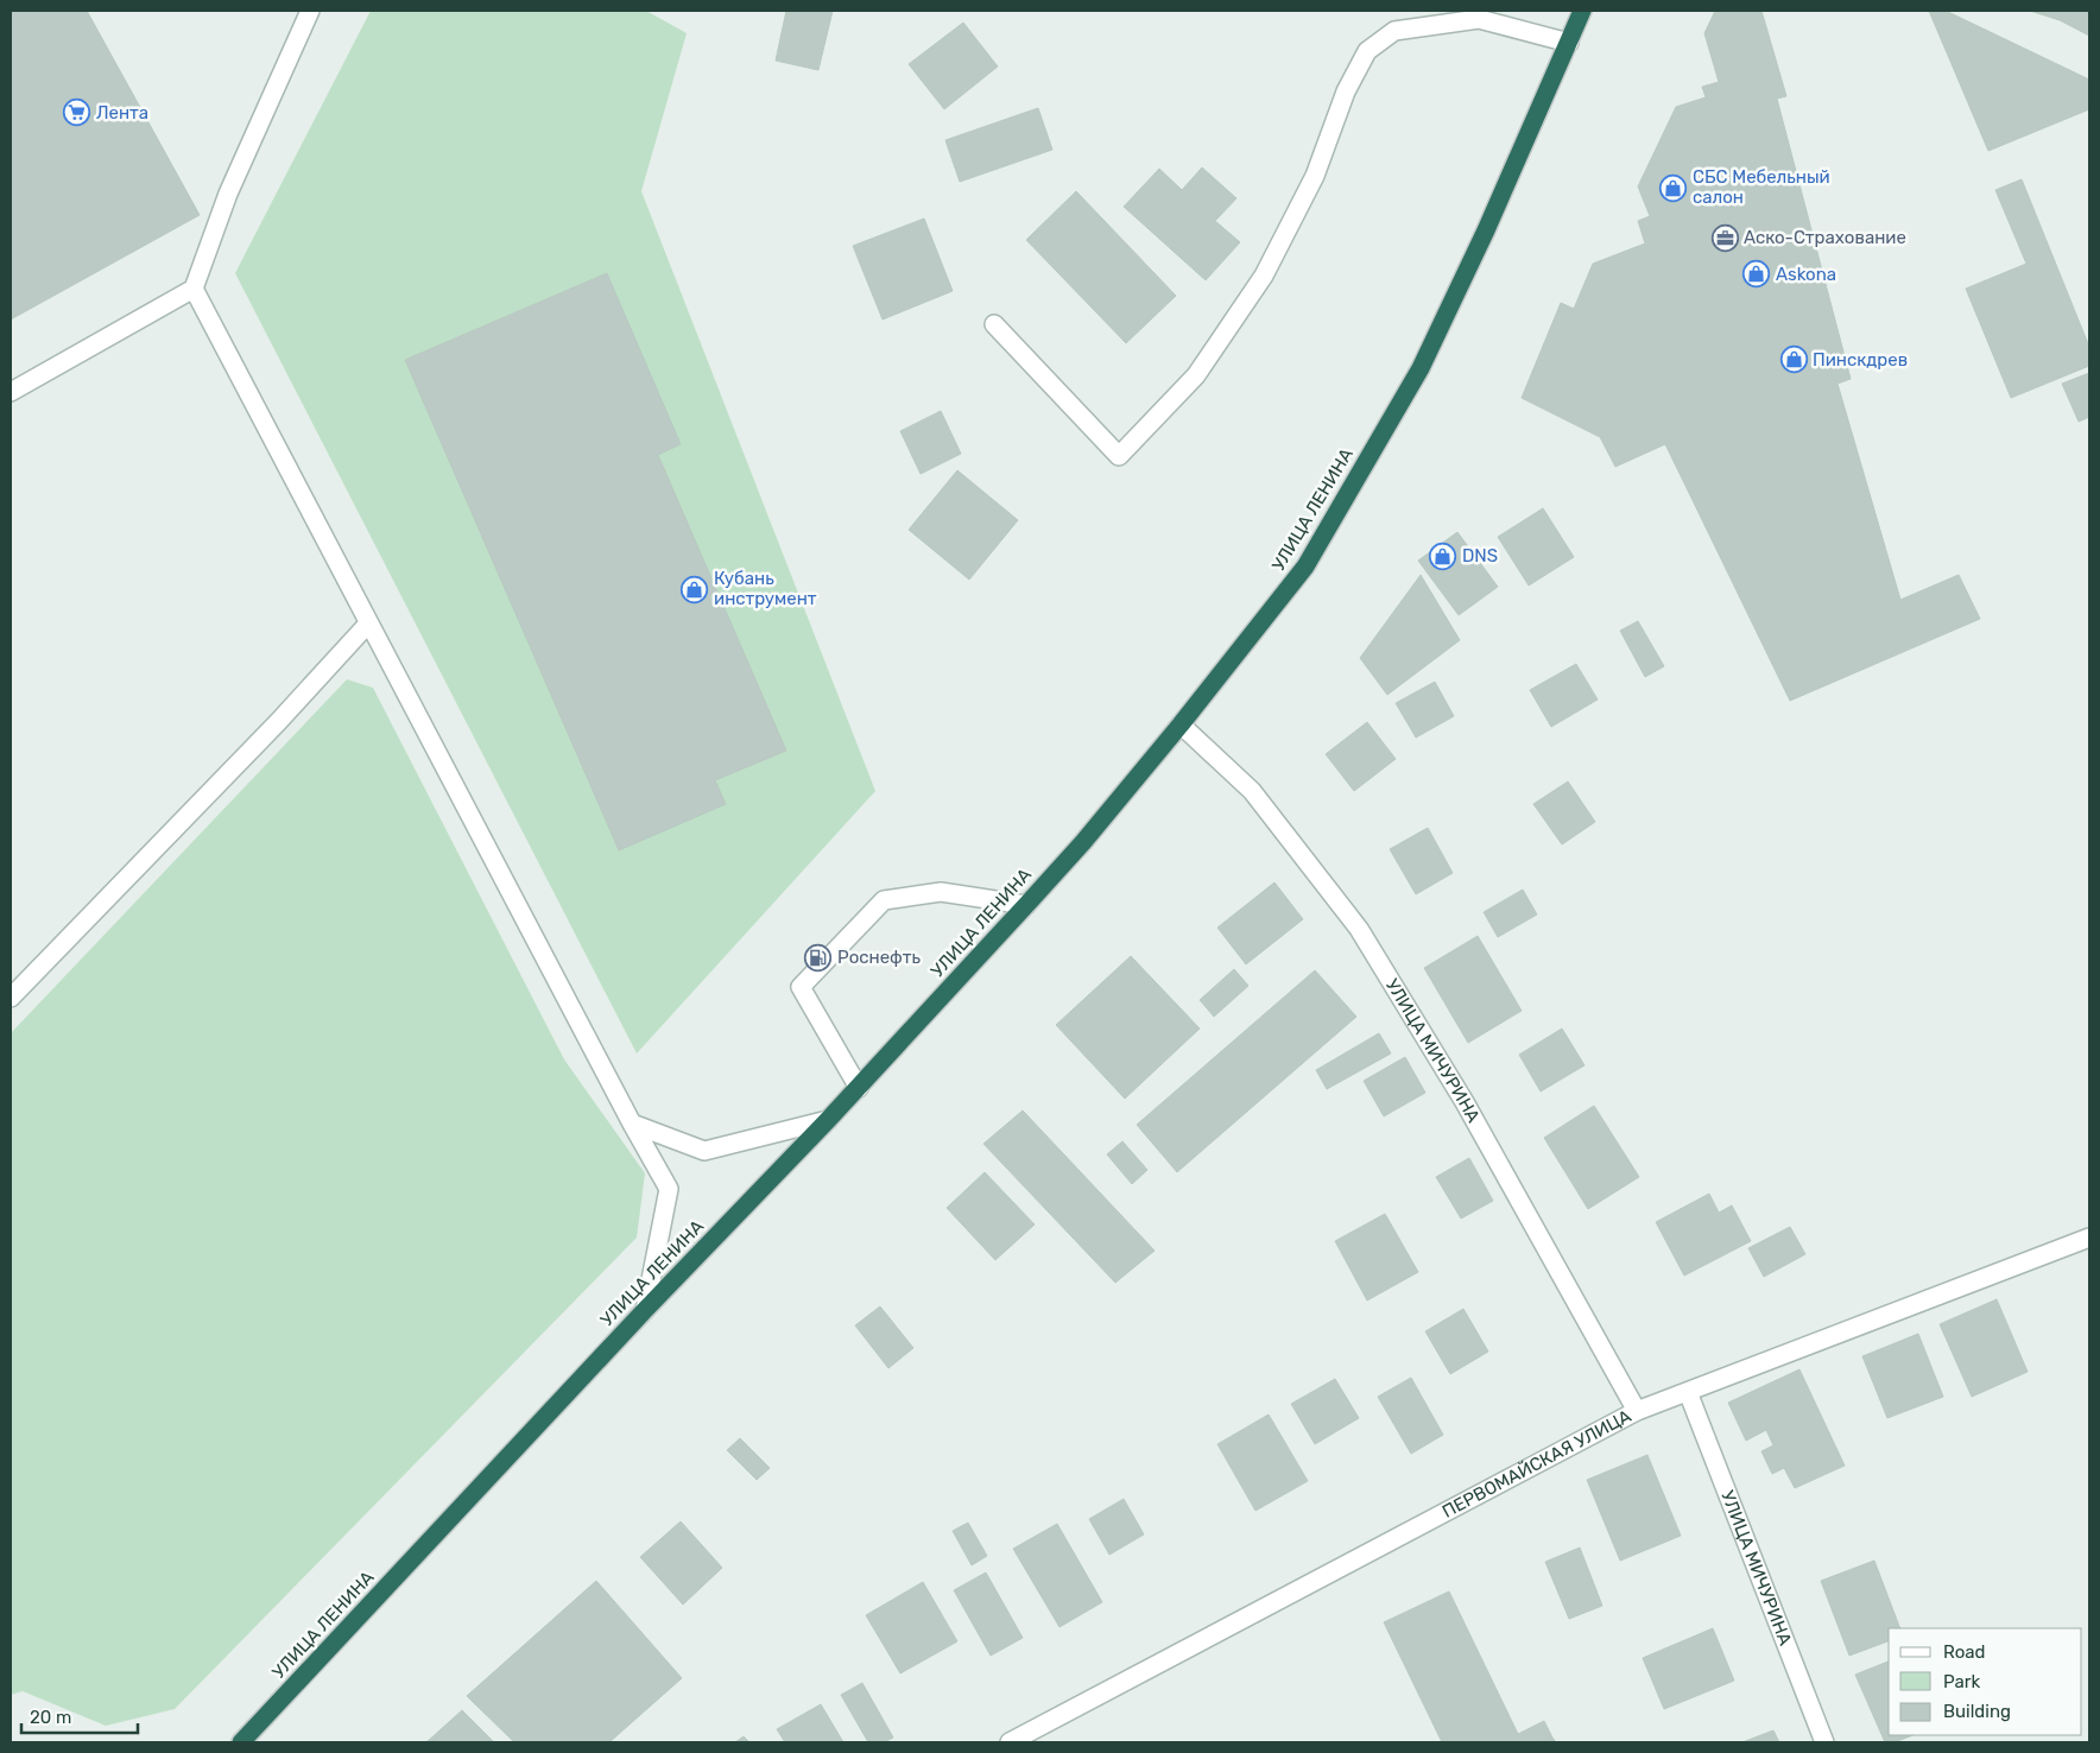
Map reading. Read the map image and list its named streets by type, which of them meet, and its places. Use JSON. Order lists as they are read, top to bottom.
{
  "streets": {
    "highway": ["УЛИЦА ЛЕНИНА"],
    "street": ["УЛИЦА МИЧУРИНА", "ПЕРВОМАЙСКАЯ УЛИЦА"]
  },
  "crossings": [
    ["УЛИЦА ЛЕНИНА", "УЛИЦА МИЧУРИНА"],
    ["УЛИЦА МИЧУРИНА", "ПЕРВОМАЙСКАЯ УЛИЦА"]
  ],
  "places": {
    "supermarket": ["Лента"],
    "shop": [
      "СБС Мебельный салон",
      "Askona",
      "Пинскдрев",
      "DNS",
      "Кубань инструмент"
    ],
    "office": ["Аско-Страхование"],
    "fuel station": ["Роснефть"]
  },
  "legend": ["Road", "Park", "Building"],
  "scale_bar": "20 m"
}
